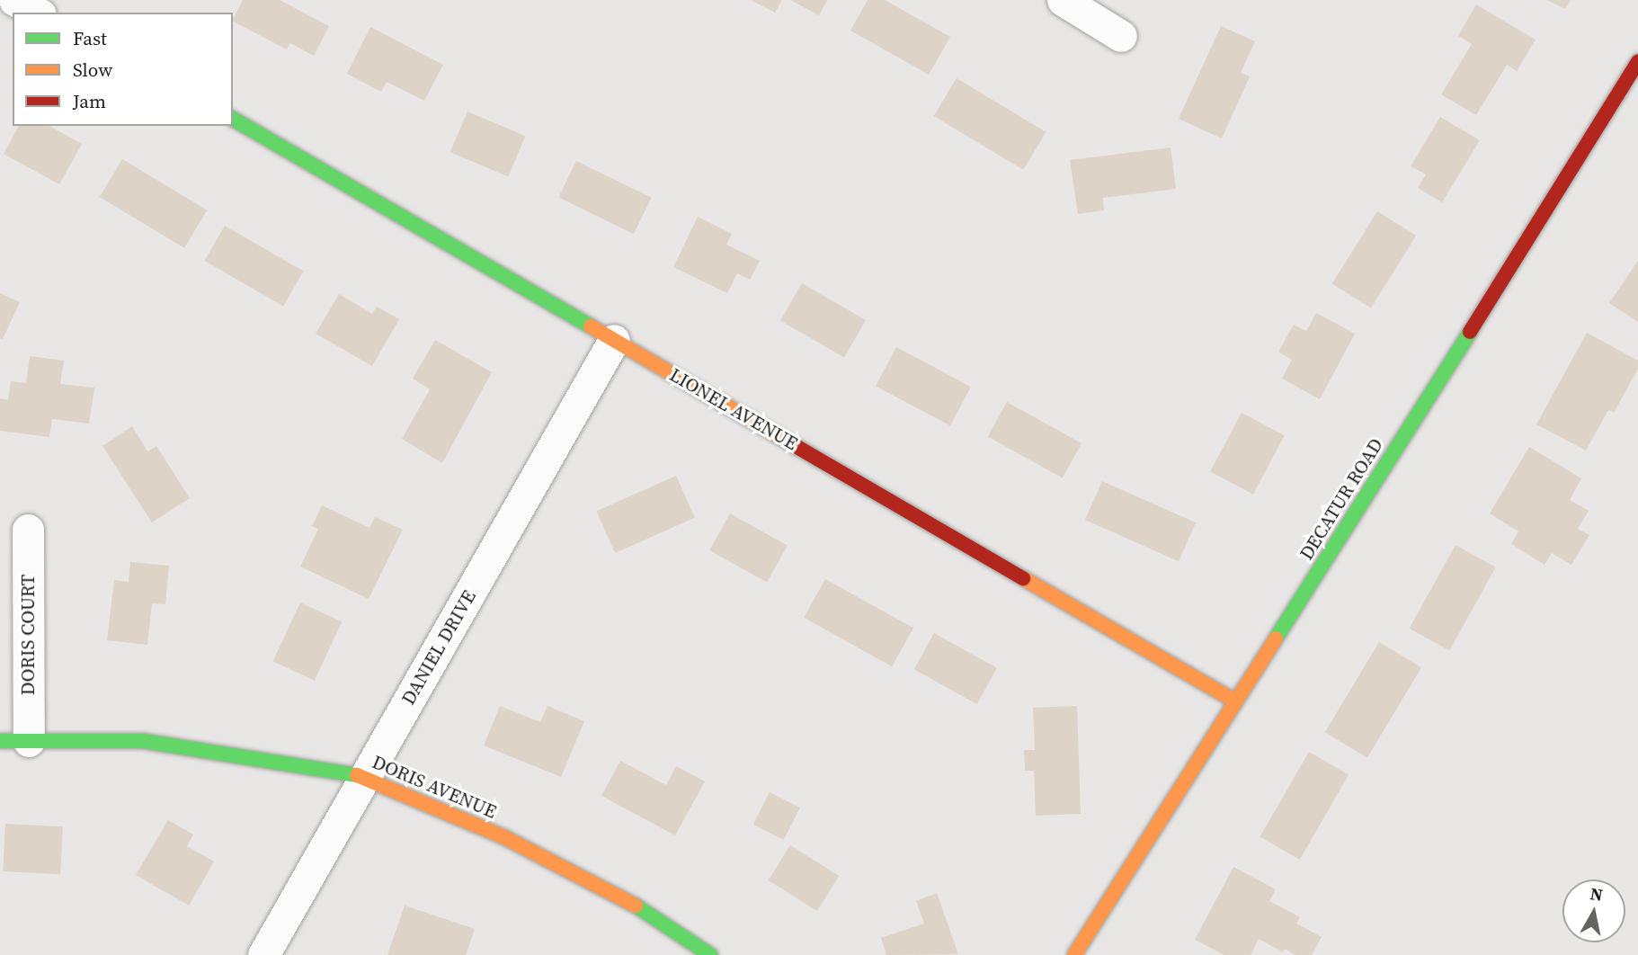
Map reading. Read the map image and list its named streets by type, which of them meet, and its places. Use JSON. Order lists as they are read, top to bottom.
{
  "streets": {
    "street": [
      "LIONEL AVENUE",
      "DECATUR ROAD",
      "DORIS COURT",
      "DANIEL DRIVE",
      "DORIS AVENUE"
    ]
  },
  "crossings": [
    ["LIONEL AVENUE", "DECATUR ROAD"],
    ["LIONEL AVENUE", "DANIEL DRIVE"],
    ["DORIS COURT", "DORIS AVENUE"],
    ["DANIEL DRIVE", "DORIS AVENUE"]
  ],
  "legend": ["Fast", "Slow", "Jam"],
  "north": "top"
}
